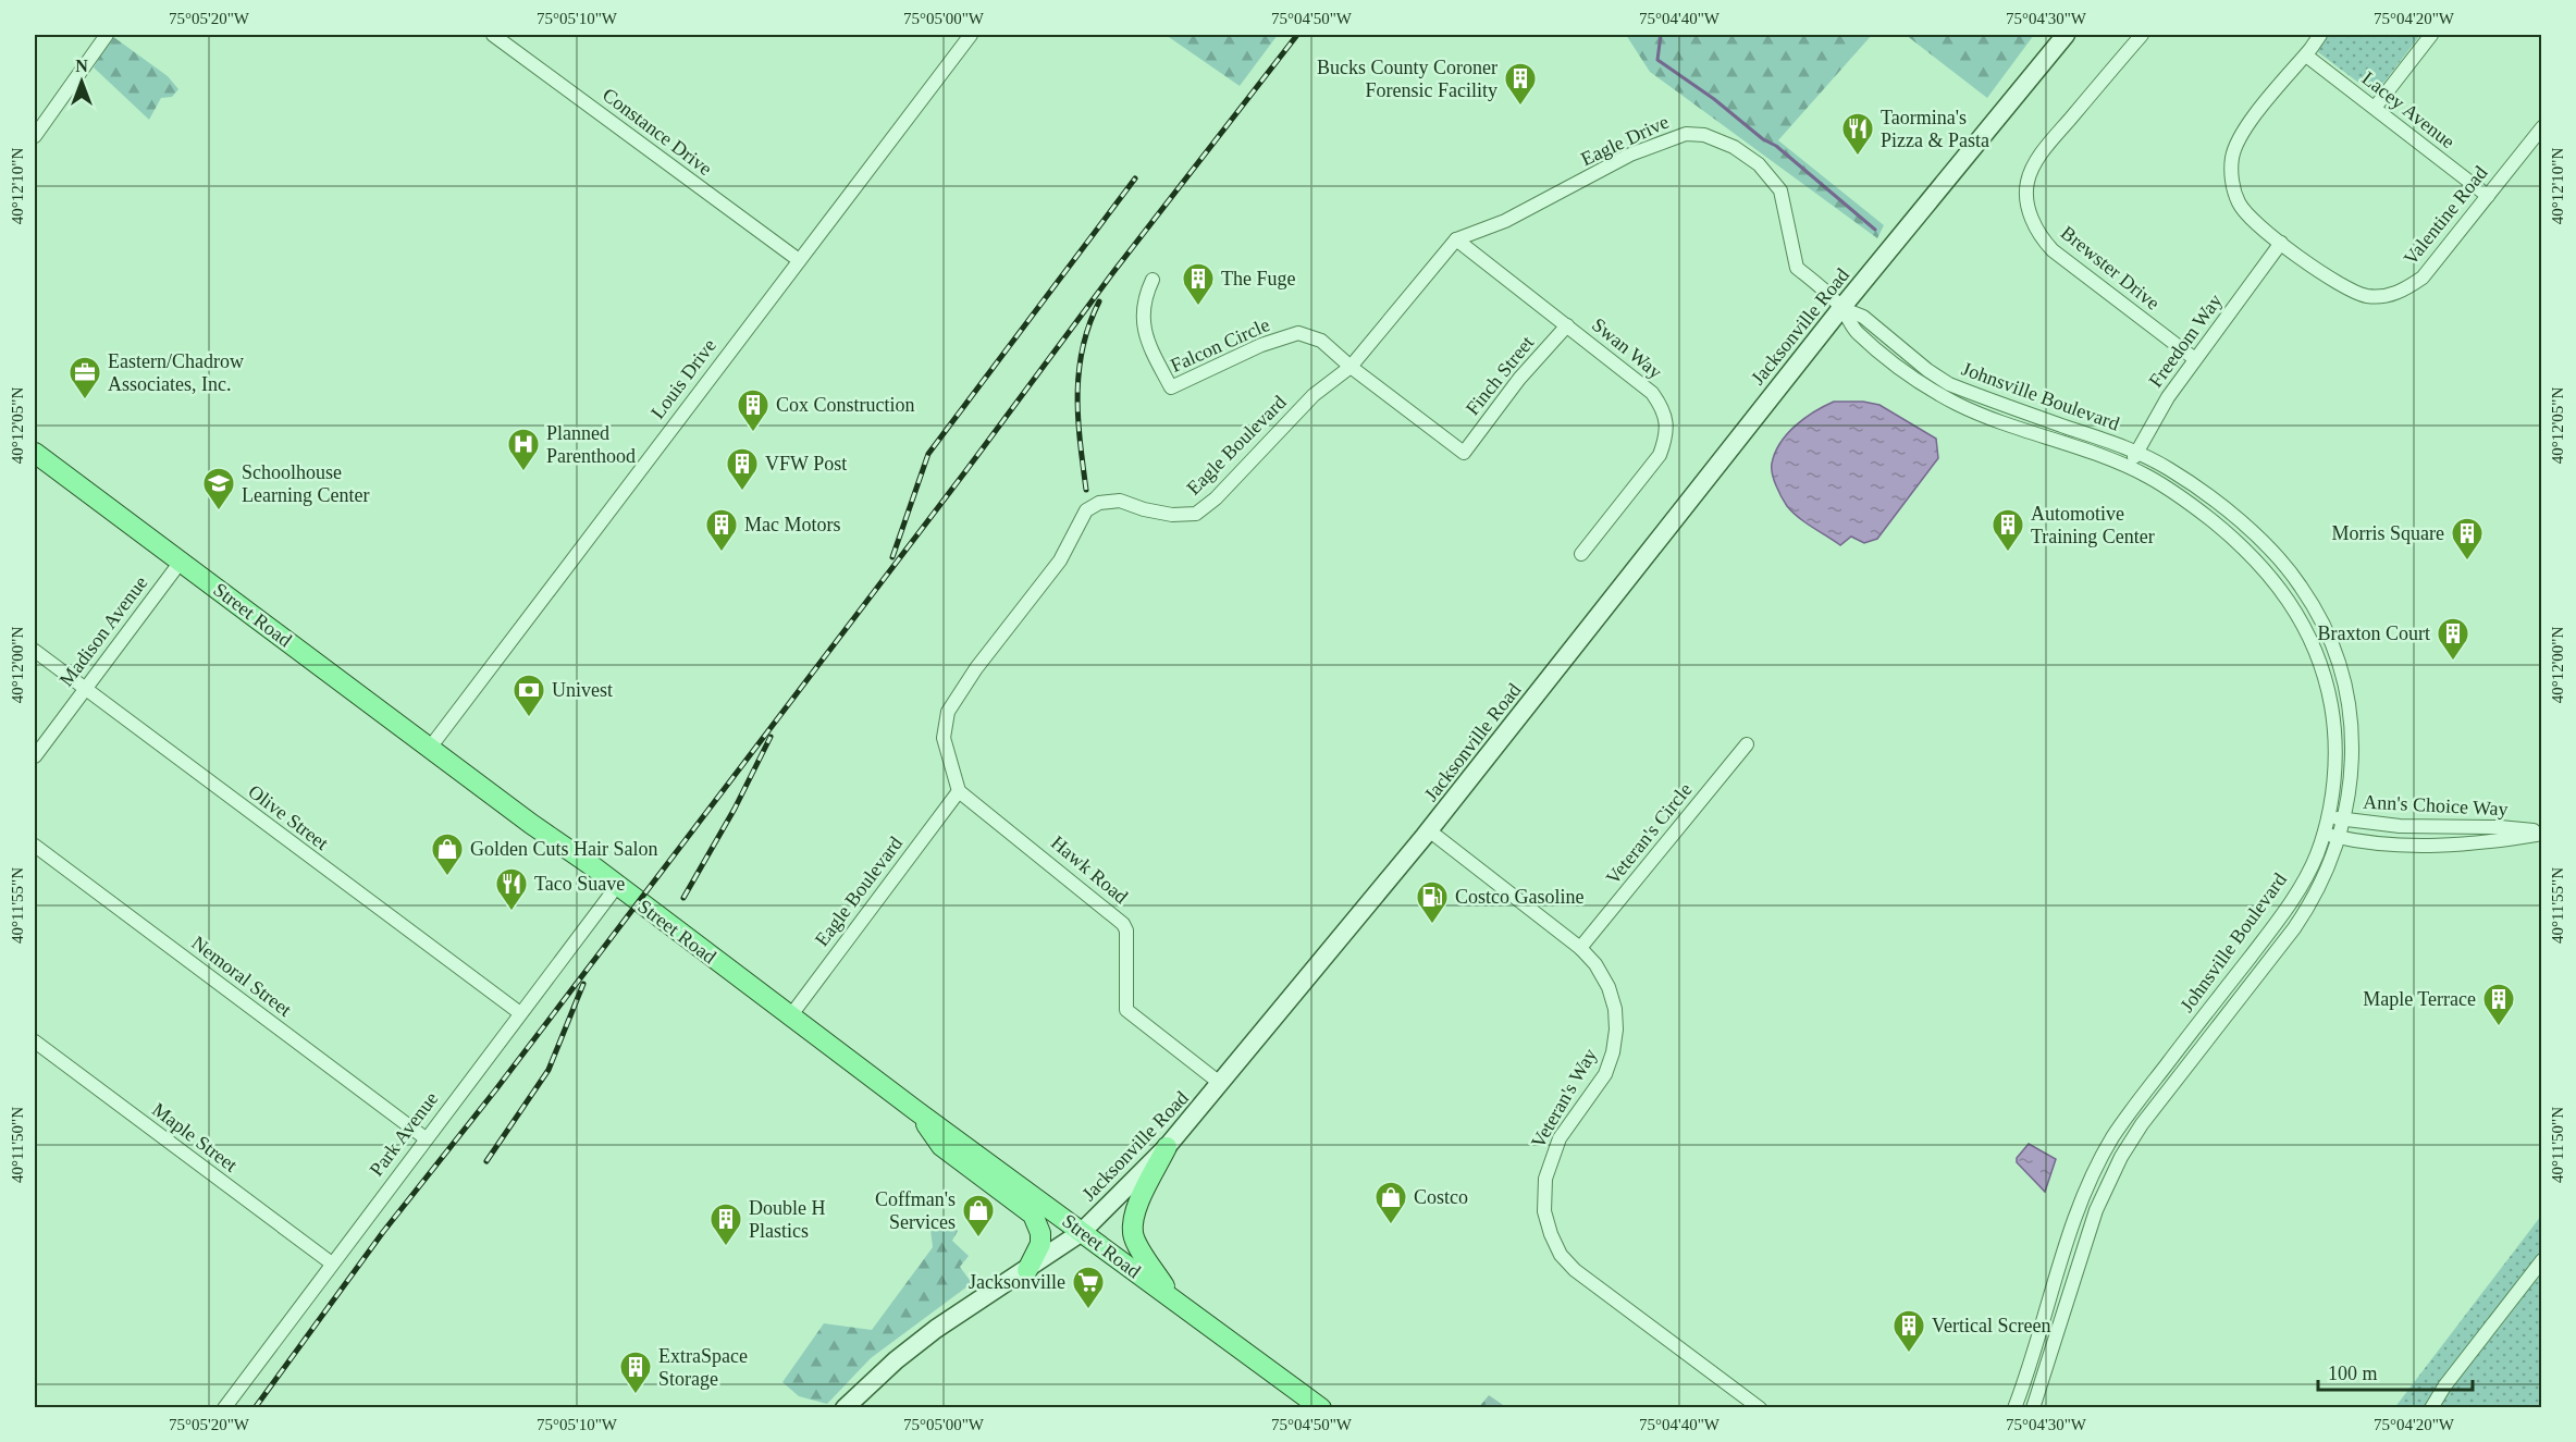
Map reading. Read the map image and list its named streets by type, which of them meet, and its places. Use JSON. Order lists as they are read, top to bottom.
{
  "streets": {
    "main road": ["Jacksonville Road", "Street Road"],
    "street": [
      "Lacey Avenue",
      "Constance Drive",
      "Eagle Drive",
      "Valentine Road",
      "Brewster Drive",
      "Freedom Way",
      "Falcon Circle",
      "Swan Way",
      "Finch Street",
      "Louis Drive",
      "Johnsville Boulevard",
      "Eagle Boulevard",
      "Madison Avenue",
      "Ann's Choice Way",
      "Olive Street",
      "Veteran's Circle",
      "Hawk Road",
      "Nemoral Street",
      "Veteran's Way",
      "Park Avenue",
      "Maple Street"
    ]
  },
  "crossings": [
    ["Lacey Avenue", "Valentine Road"],
    ["Constance Drive", "Louis Drive"],
    ["Eagle Drive", "Jacksonville Road"],
    ["Eagle Drive", "Swan Way"],
    ["Eagle Drive", "Johnsville Boulevard"],
    ["Eagle Drive", "Eagle Boulevard"],
    ["Valentine Road", "Freedom Way"],
    ["Brewster Drive", "Freedom Way"],
    ["Jacksonville Road", "Johnsville Boulevard"],
    ["Jacksonville Road", "Street Road"],
    ["Jacksonville Road", "Hawk Road"],
    ["Jacksonville Road", "Veteran's Way"],
    ["Freedom Way", "Johnsville Boulevard"],
    ["Falcon Circle", "Finch Street"],
    ["Falcon Circle", "Eagle Boulevard"],
    ["Swan Way", "Finch Street"],
    ["Swan Way", "Eagle Boulevard"],
    ["Louis Drive", "Street Road"],
    ["Johnsville Boulevard", "Ann's Choice Way"],
    ["Eagle Boulevard", "Street Road"],
    ["Eagle Boulevard", "Hawk Road"],
    ["Street Road", "Madison Avenue"],
    ["Street Road", "Park Avenue"],
    ["Madison Avenue", "Olive Street"],
    ["Olive Street", "Park Avenue"],
    ["Veteran's Circle", "Veteran's Way"],
    ["Nemoral Street", "Park Avenue"],
    ["Park Avenue", "Maple Street"]
  ],
  "places": {
    "building": [
      "Bucks County Coroner Forensic Facility",
      "The Fuge",
      "Cox Construction",
      "VFW Post",
      "Mac Motors",
      "Automotive Training Center",
      "Morris Square",
      "Braxton Court",
      "Maple Terrace",
      "Double H Plastics",
      "Vertical Screen",
      "ExtraSpace Storage"
    ],
    "restaurant": ["Taormina's Pizza & Pasta", "Taco Suave"],
    "office": ["Eastern/Chadrow Associates, Inc."],
    "hospital": ["Planned Parenthood"],
    "school or university": ["Schoolhouse Learning Center"],
    "bank": ["Univest"],
    "shop": ["Golden Cuts Hair Salon", "Costco", "Coffman's Services"],
    "fuel station": ["Costco Gasoline"],
    "supermarket": ["Jacksonville"]
  },
  "scale_bar": "100 m",
  "north": "top",
  "coordinates": [
    "75°05'20\"W",
    "75°05'10\"W",
    "75°05'00\"W",
    "75°04'50\"W",
    "75°04'40\"W",
    "75°04'30\"W",
    "75°04'20\"W",
    "40°12'10\"N",
    "40°12'05\"N",
    "40°12'00\"N",
    "40°11'55\"N",
    "40°11'50\"N"
  ]
}
